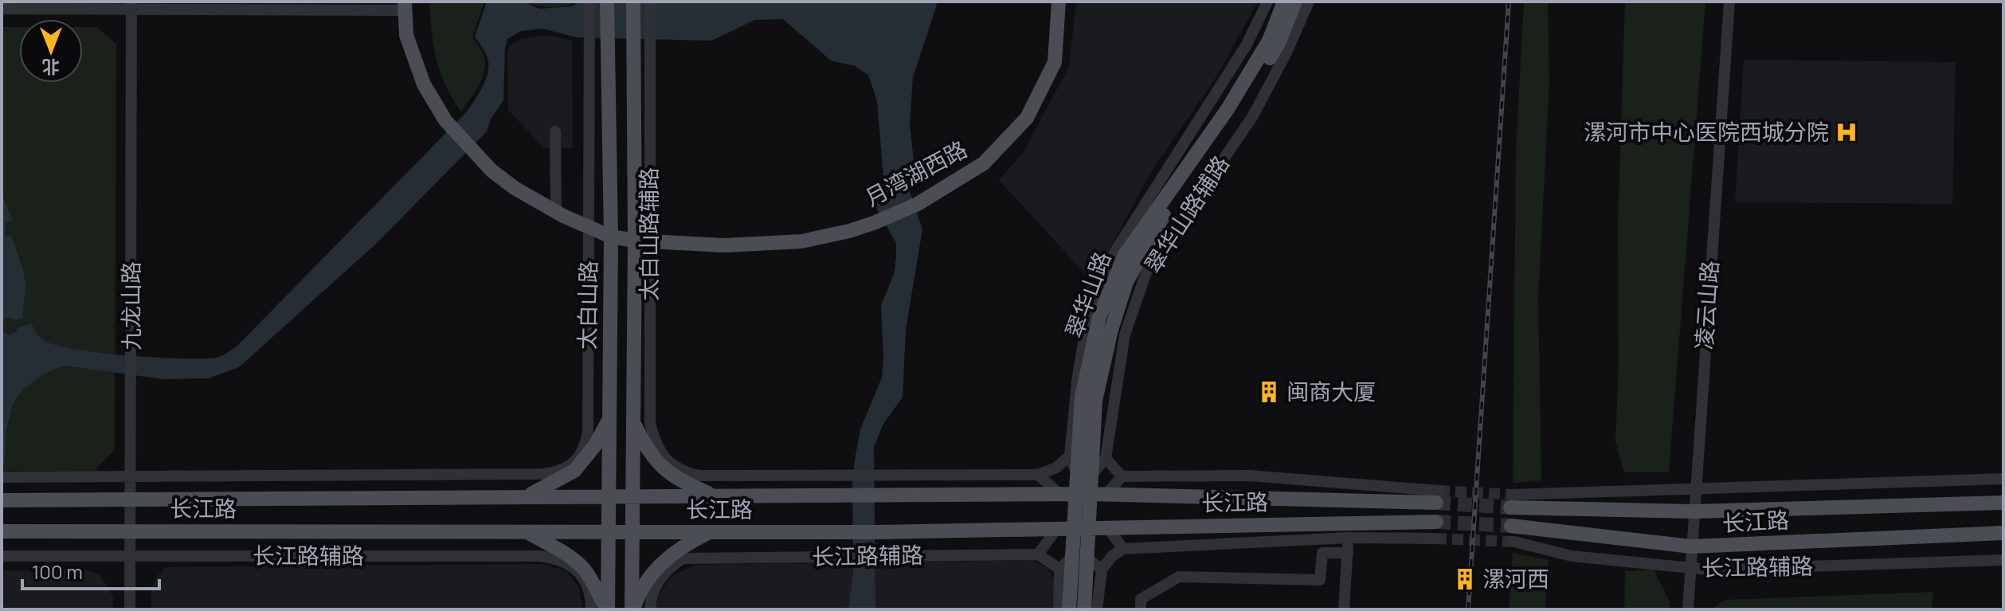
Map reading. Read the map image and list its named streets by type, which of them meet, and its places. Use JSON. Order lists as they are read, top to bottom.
{
  "streets": {
    "main road": [
      "月湾湖西路",
      "翠华山路",
      "太白山路",
      "长江路"
    ],
    "street": [
      "翠华山路辅路",
      "太白山路辅路",
      "凌云山路",
      "九龙山路",
      "长江路辅路"
    ]
  },
  "crossings": [
    ["月湾湖西路", "太白山路辅路"],
    ["月湾湖西路", "太白山路"],
    ["翠华山路辅路", "翠华山路"],
    ["太白山路辅路", "太白山路"],
    ["翠华山路", "长江路"],
    ["太白山路", "长江路"],
    ["凌云山路", "长江路"],
    ["凌云山路", "长江路辅路"],
    ["九龙山路", "长江路"],
    ["九龙山路", "长江路辅路"]
  ],
  "places": {
    "hospital": ["漯河市中心医院西城分院"],
    "building": ["闽商大厦", "漯河西"]
  },
  "scale_bar": "100 m",
  "north": "bottom"
}
